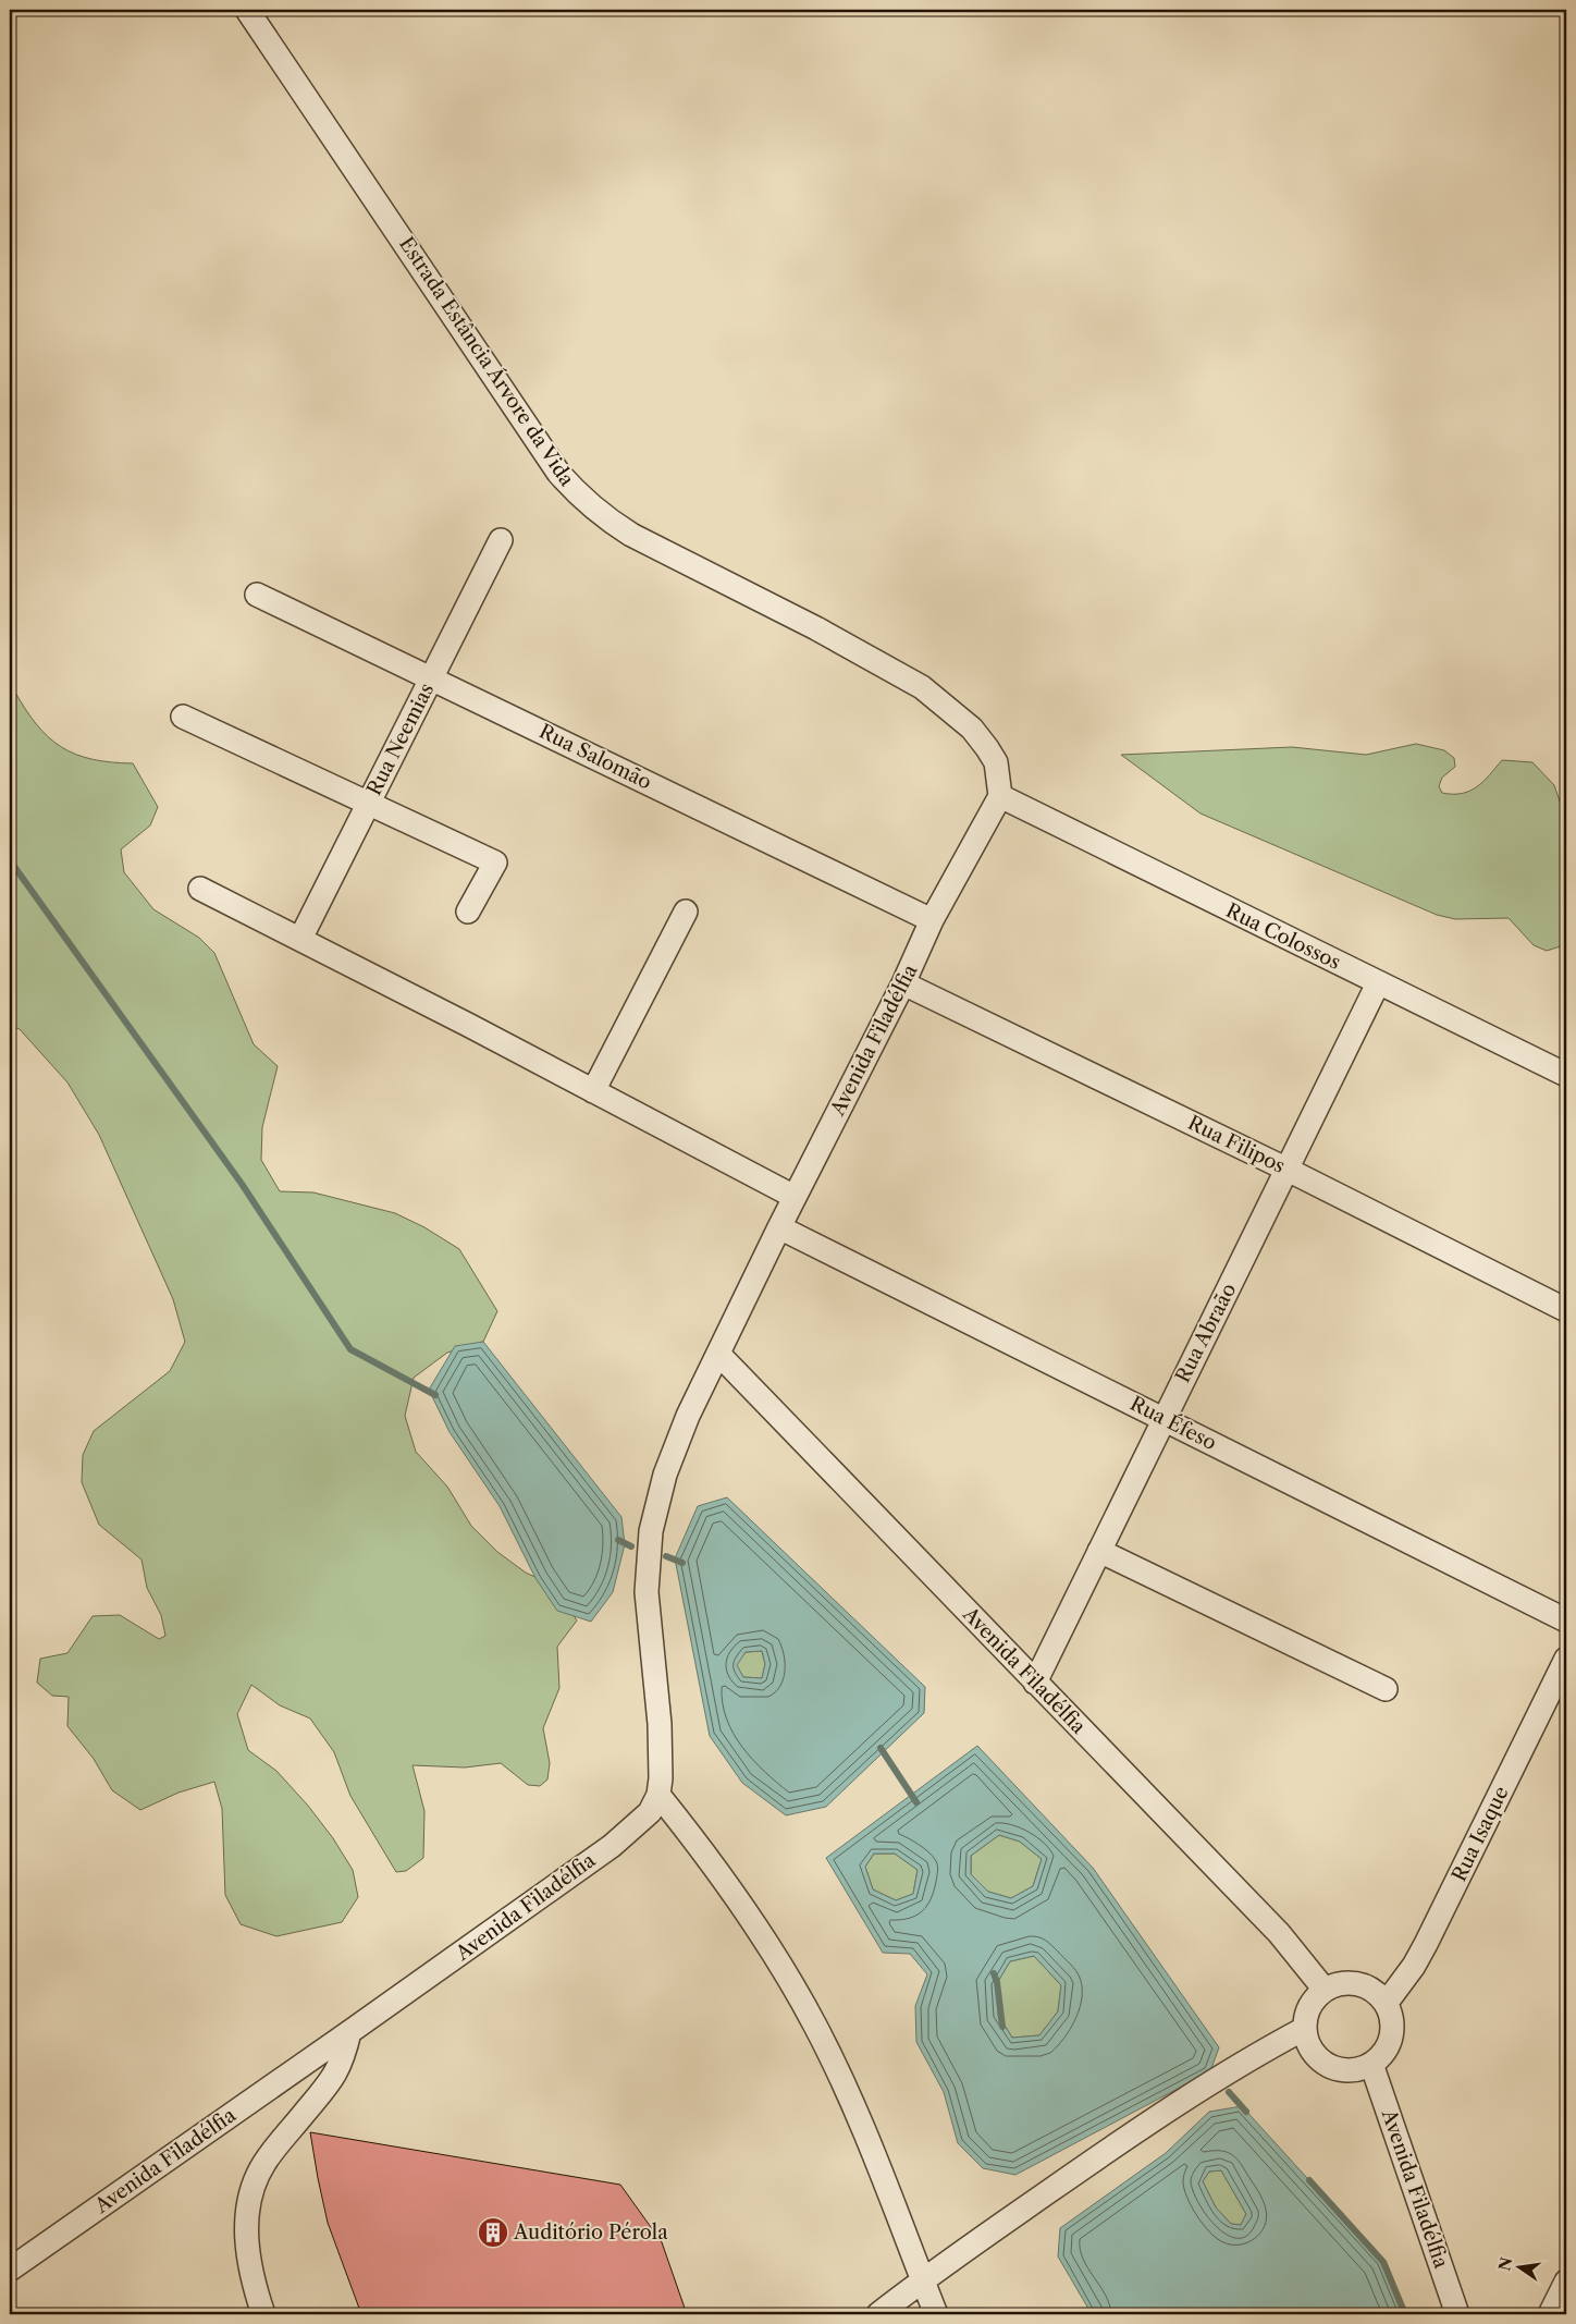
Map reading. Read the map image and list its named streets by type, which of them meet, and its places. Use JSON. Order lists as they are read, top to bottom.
{
  "streets": {
    "street": [
      "Estrada Estância Árvore da Vida",
      "Rua Neemias",
      "Rua Salomão",
      "Rua Colossos",
      "Avenida Filadélfia",
      "Rua Filipos",
      "Rua Abraão",
      "Rua Éfeso",
      "Rua Isaque"
    ]
  },
  "crossings": [
    ["Estrada Estância Árvore da Vida", "Rua Colossos"],
    ["Estrada Estância Árvore da Vida", "Avenida Filadélfia"],
    ["Rua Neemias", "Rua Salomão"],
    ["Rua Salomão", "Avenida Filadélfia"],
    ["Rua Colossos", "Avenida Filadélfia"],
    ["Rua Colossos", "Rua Abraão"],
    ["Avenida Filadélfia", "Rua Filipos"],
    ["Avenida Filadélfia", "Rua Abraão"],
    ["Avenida Filadélfia", "Rua Éfeso"],
    ["Avenida Filadélfia", "Rua Isaque"],
    ["Rua Filipos", "Rua Abraão"],
    ["Rua Abraão", "Rua Éfeso"]
  ],
  "places": {
    "building": ["Auditório Pérola"]
  },
  "north": "left"
}
